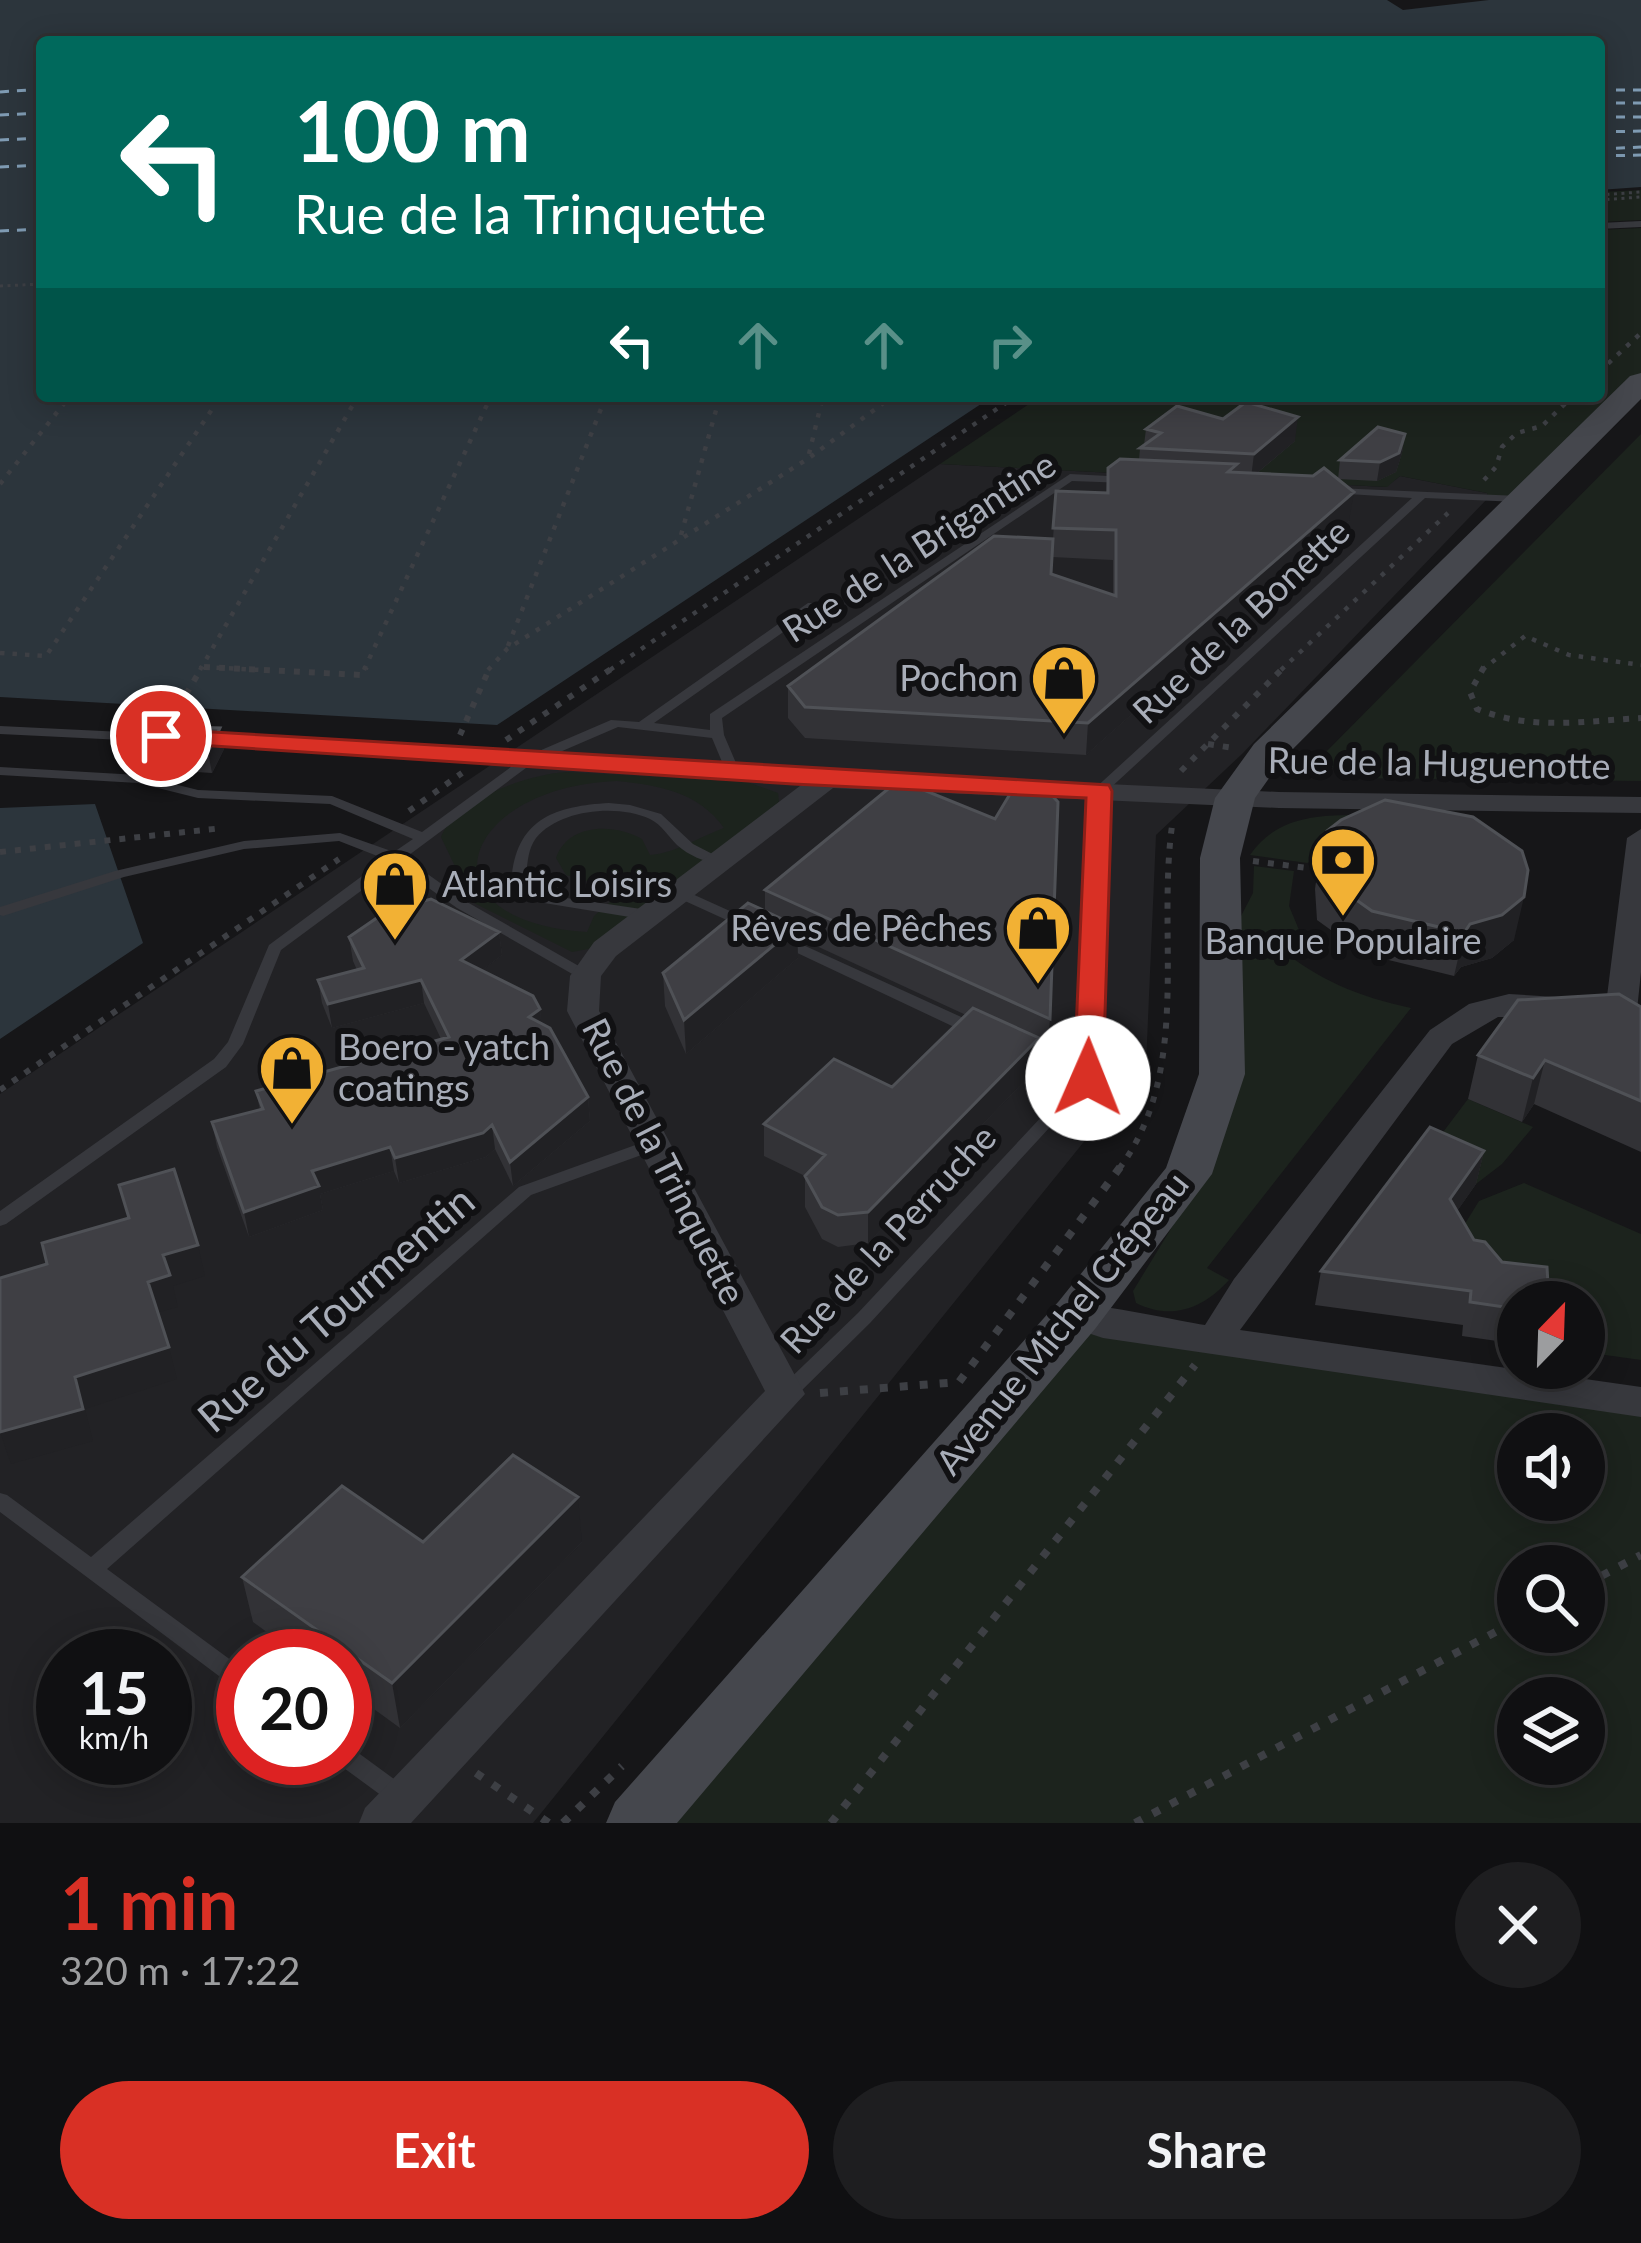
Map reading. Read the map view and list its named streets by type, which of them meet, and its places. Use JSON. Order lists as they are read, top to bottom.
{
  "streets": {
    "street": ["Rue de la Huguenotte", "Rue de la Trinquette", "Avenue Michel Crépeau"],
    "lane": [
      "Rue de la Brigantine",
      "Rue de la Bonette",
      "Rue de la Perruche",
      "Rue du Tourmentin"
    ]
  },
  "crossings": [
    ["Rue de la Huguenotte", "Avenue Michel Crépeau"],
    ["Rue de la Trinquette", "Rue de la Perruche"],
    ["Rue de la Trinquette", "Rue du Tourmentin"]
  ],
  "places": {
    "shop": [
      "Pochon",
      "Atlantic Loisirs",
      "Rêves de Pêches",
      "Boero - yatch coatings"
    ],
    "bank": ["Banque Populaire"]
  },
  "north": "top right",
  "page": {
    "turn": ["100 m", "Rue de la Trinquette"],
    "speed": "15 km/h",
    "limit": "20",
    "heading": ["1 min", "320 m · 17:22"],
    "buttons": ["Exit", "Share"]
  }
}
